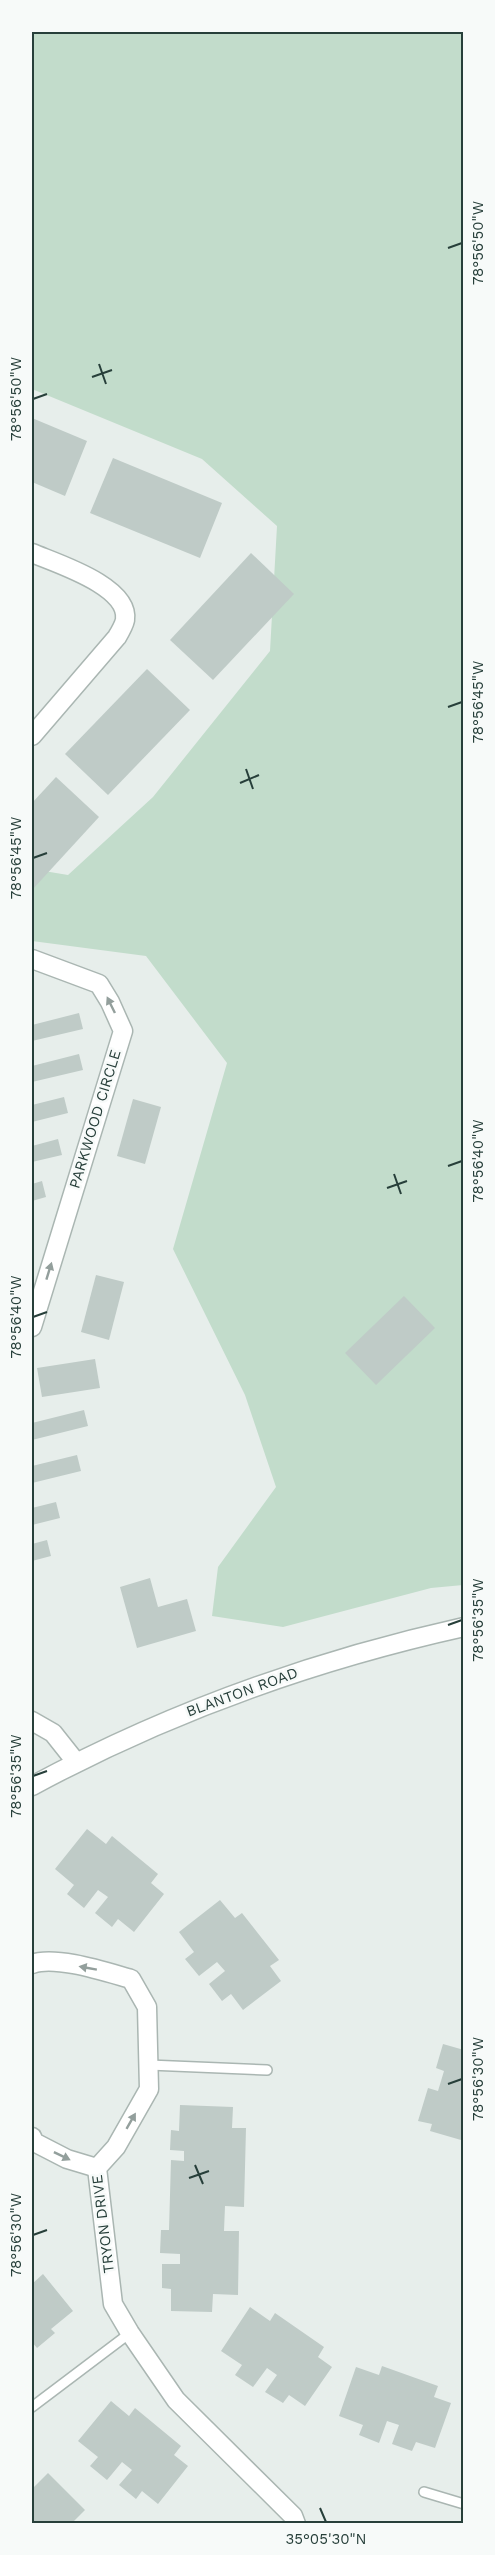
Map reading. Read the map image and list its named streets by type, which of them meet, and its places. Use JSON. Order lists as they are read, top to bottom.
{
  "streets": {
    "street": ["PARKWOOD CIRCLE", "BLANTON ROAD", "TRYON DRIVE"]
  },
  "one_way": ["PARKWOOD CIRCLE"],
  "coordinates": [
    "78°56'50\"W",
    "78°56'45\"W",
    "78°56'40\"W",
    "78°56'35\"W",
    "78°56'30\"W",
    "35°05'30\"N"
  ]
}
